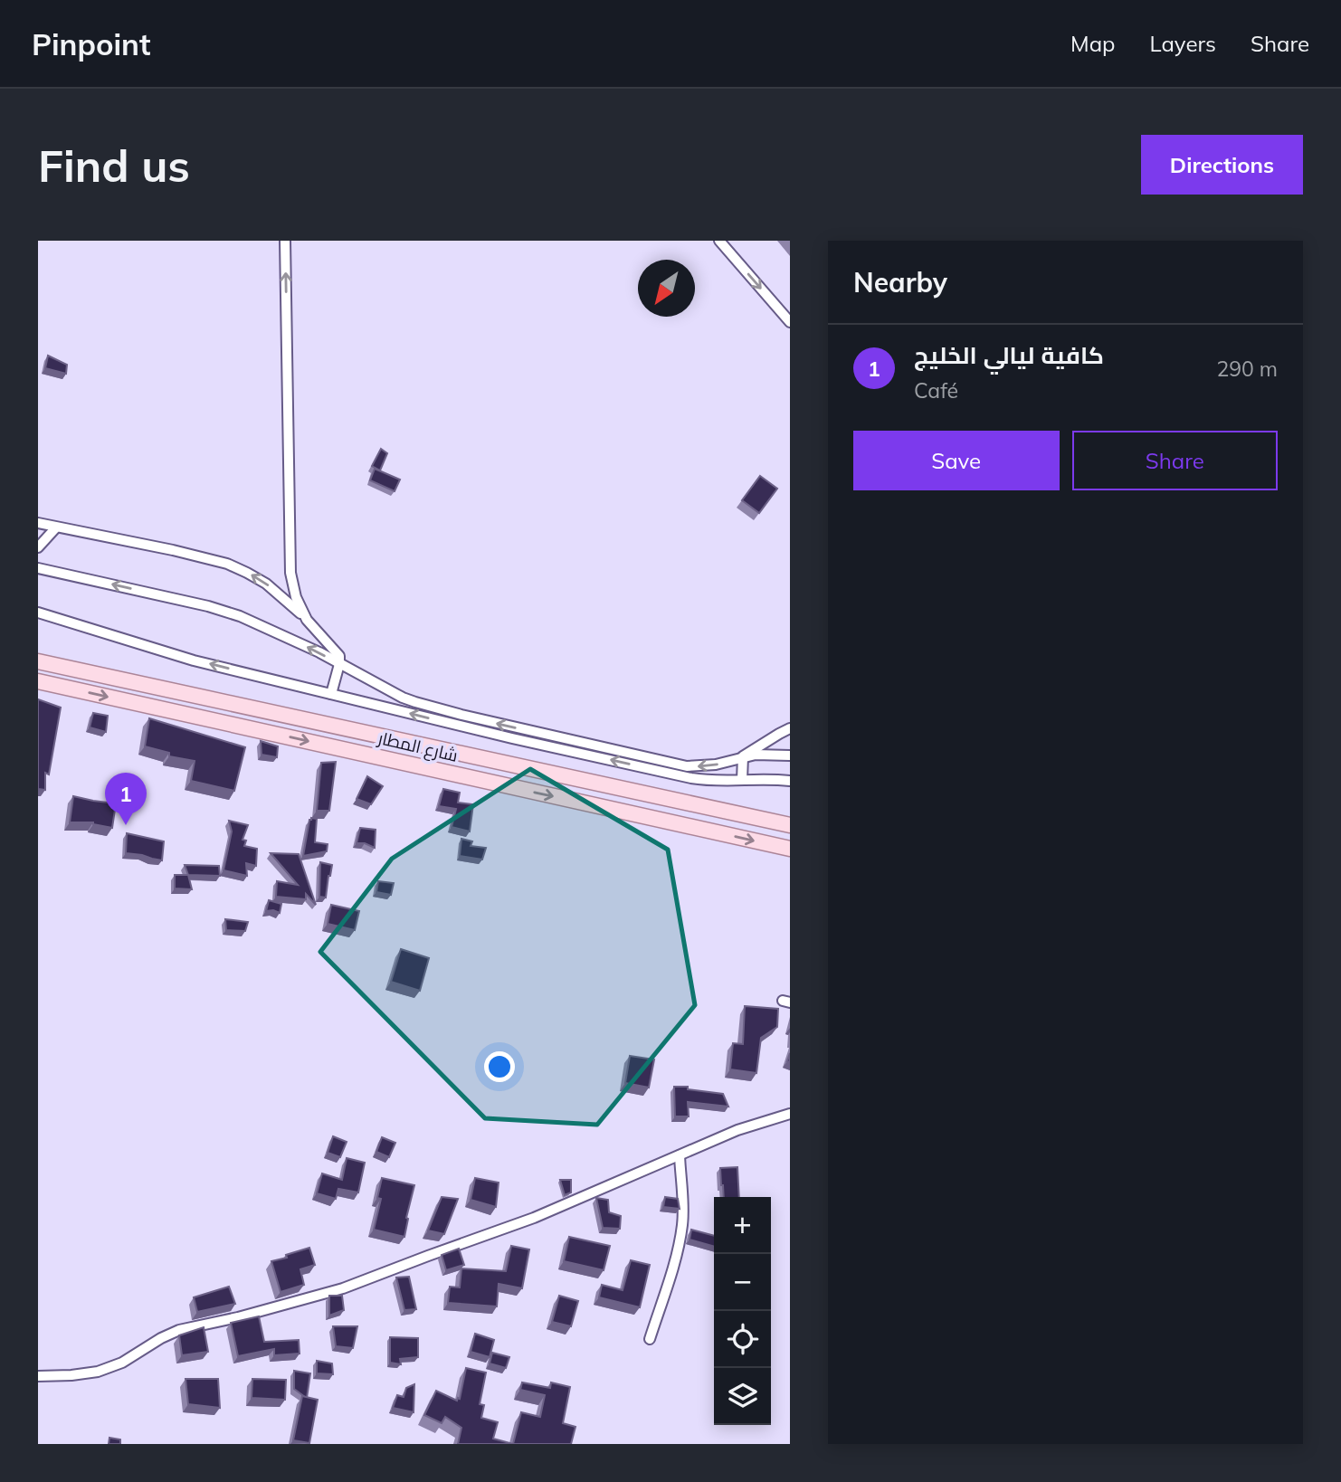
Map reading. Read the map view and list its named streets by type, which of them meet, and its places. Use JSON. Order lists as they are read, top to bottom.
{
  "streets": {
    "main road": ["شارع المطار"]
  },
  "north": "bottom left",
  "page": {
    "header": "Pinpoint",
    "nav": ["Map", "Layers", "Share"],
    "buttons": [
      "Directions",
      ["Save", "Share"]
    ],
    "title": "Find us",
    "heading": "Nearby",
    "list": [
      {
        "mark": "1",
        "name": "كافية ليالي الخليج",
        "note": "Café",
        "value": "290 m"
      }
    ],
    "pins": "1",
    "map_buttons": ["+", "−"]
  }
}
